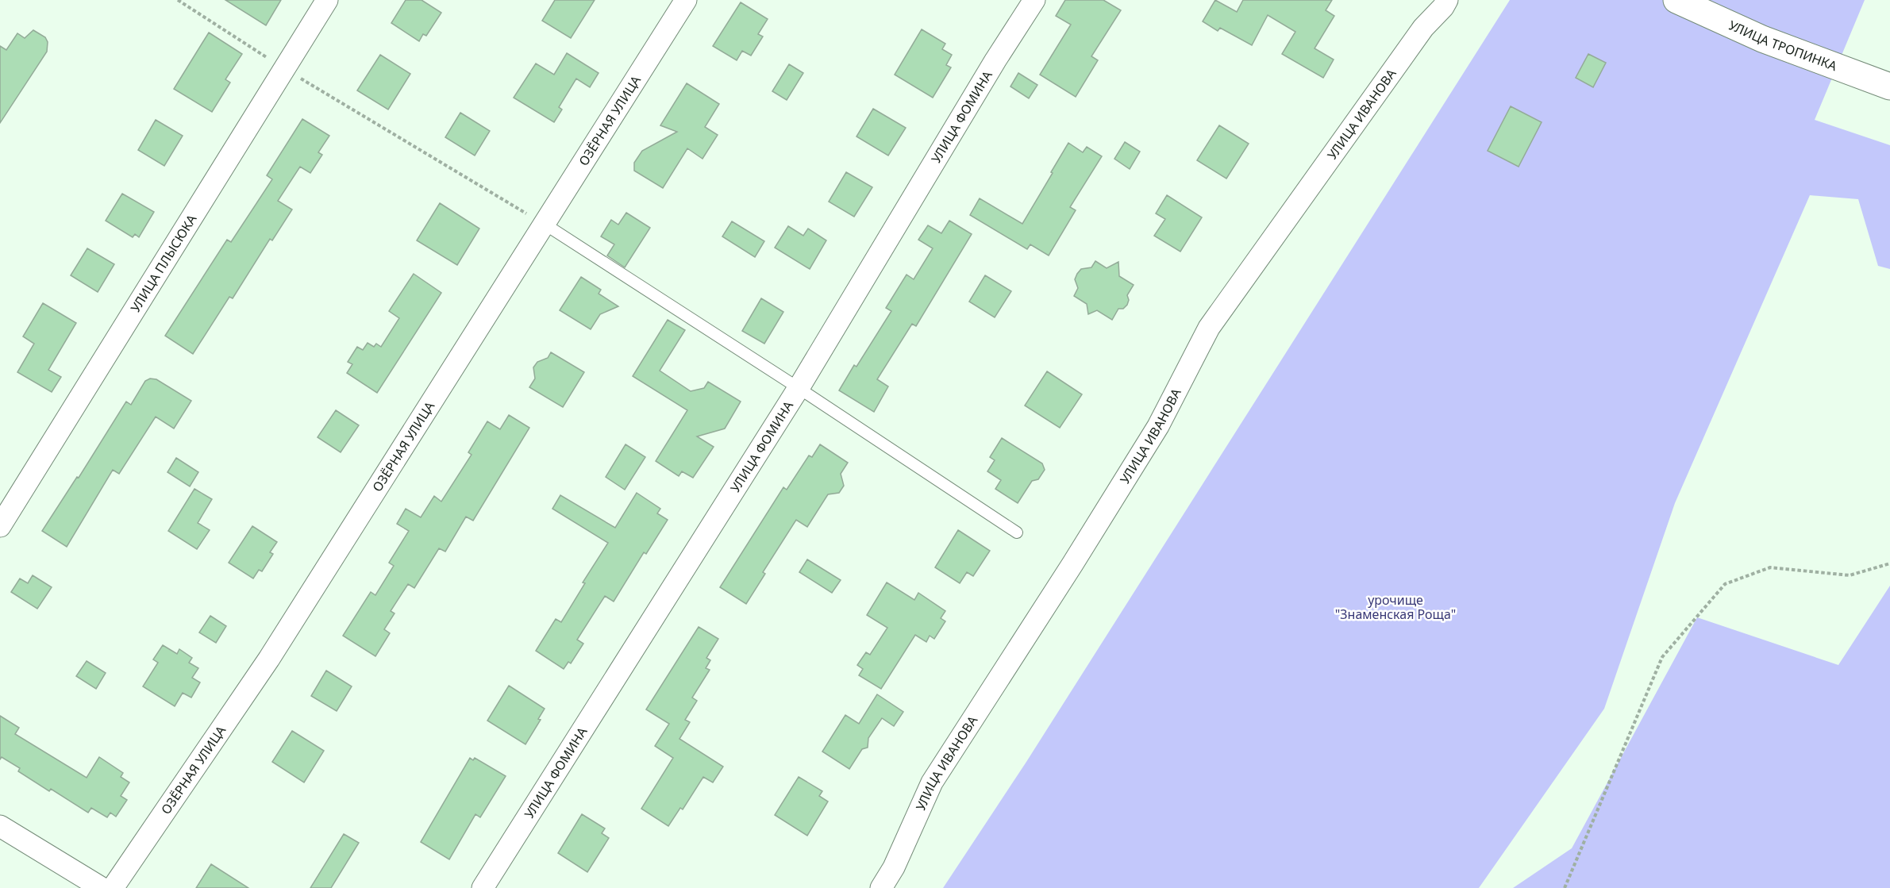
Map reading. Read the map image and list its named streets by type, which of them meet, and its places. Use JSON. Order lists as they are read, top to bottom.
{
  "streets": {
    "main road": ["УЛИЦА ТРОПИНКА"],
    "street": [
      "УЛИЦА ИВАНОВА",
      "УЛИЦА ФОМИНА",
      "ОЗЁРНАЯ УЛИЦА",
      "УЛИЦА ПЛЫСЮКА"
    ]
  },
  "parks": ["урочище \"Знаменская Роща\""]
}
